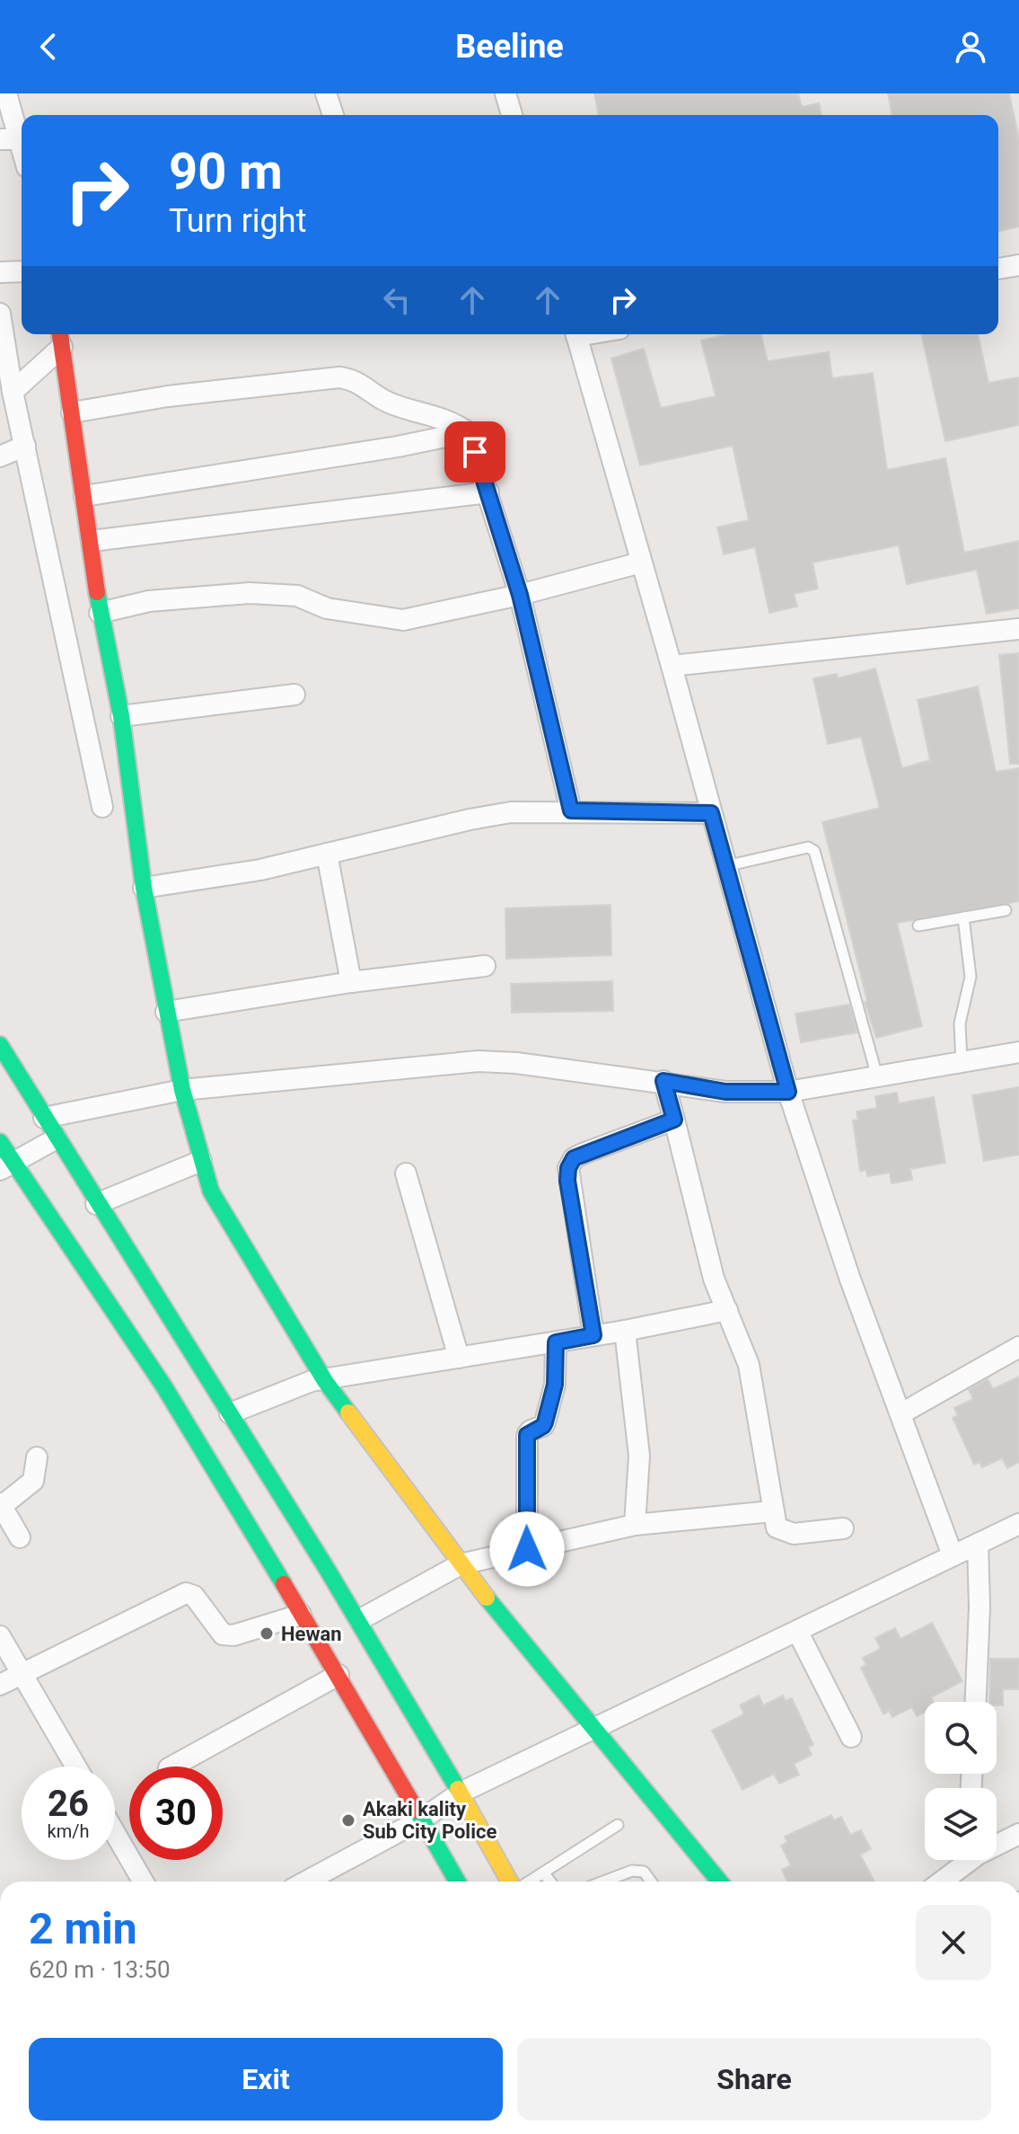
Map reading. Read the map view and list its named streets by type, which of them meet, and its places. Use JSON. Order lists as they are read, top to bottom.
{
  "places": ["Hewan", "Akaki kality Sub City Police"],
  "page": {
    "header": "Beeline",
    "turn": ["90 m", "Turn right"],
    "speed": "26 km/h",
    "limit": "30",
    "heading": ["2 min", "620 m · 13:50"],
    "buttons": ["Exit", "Share"]
  }
}
